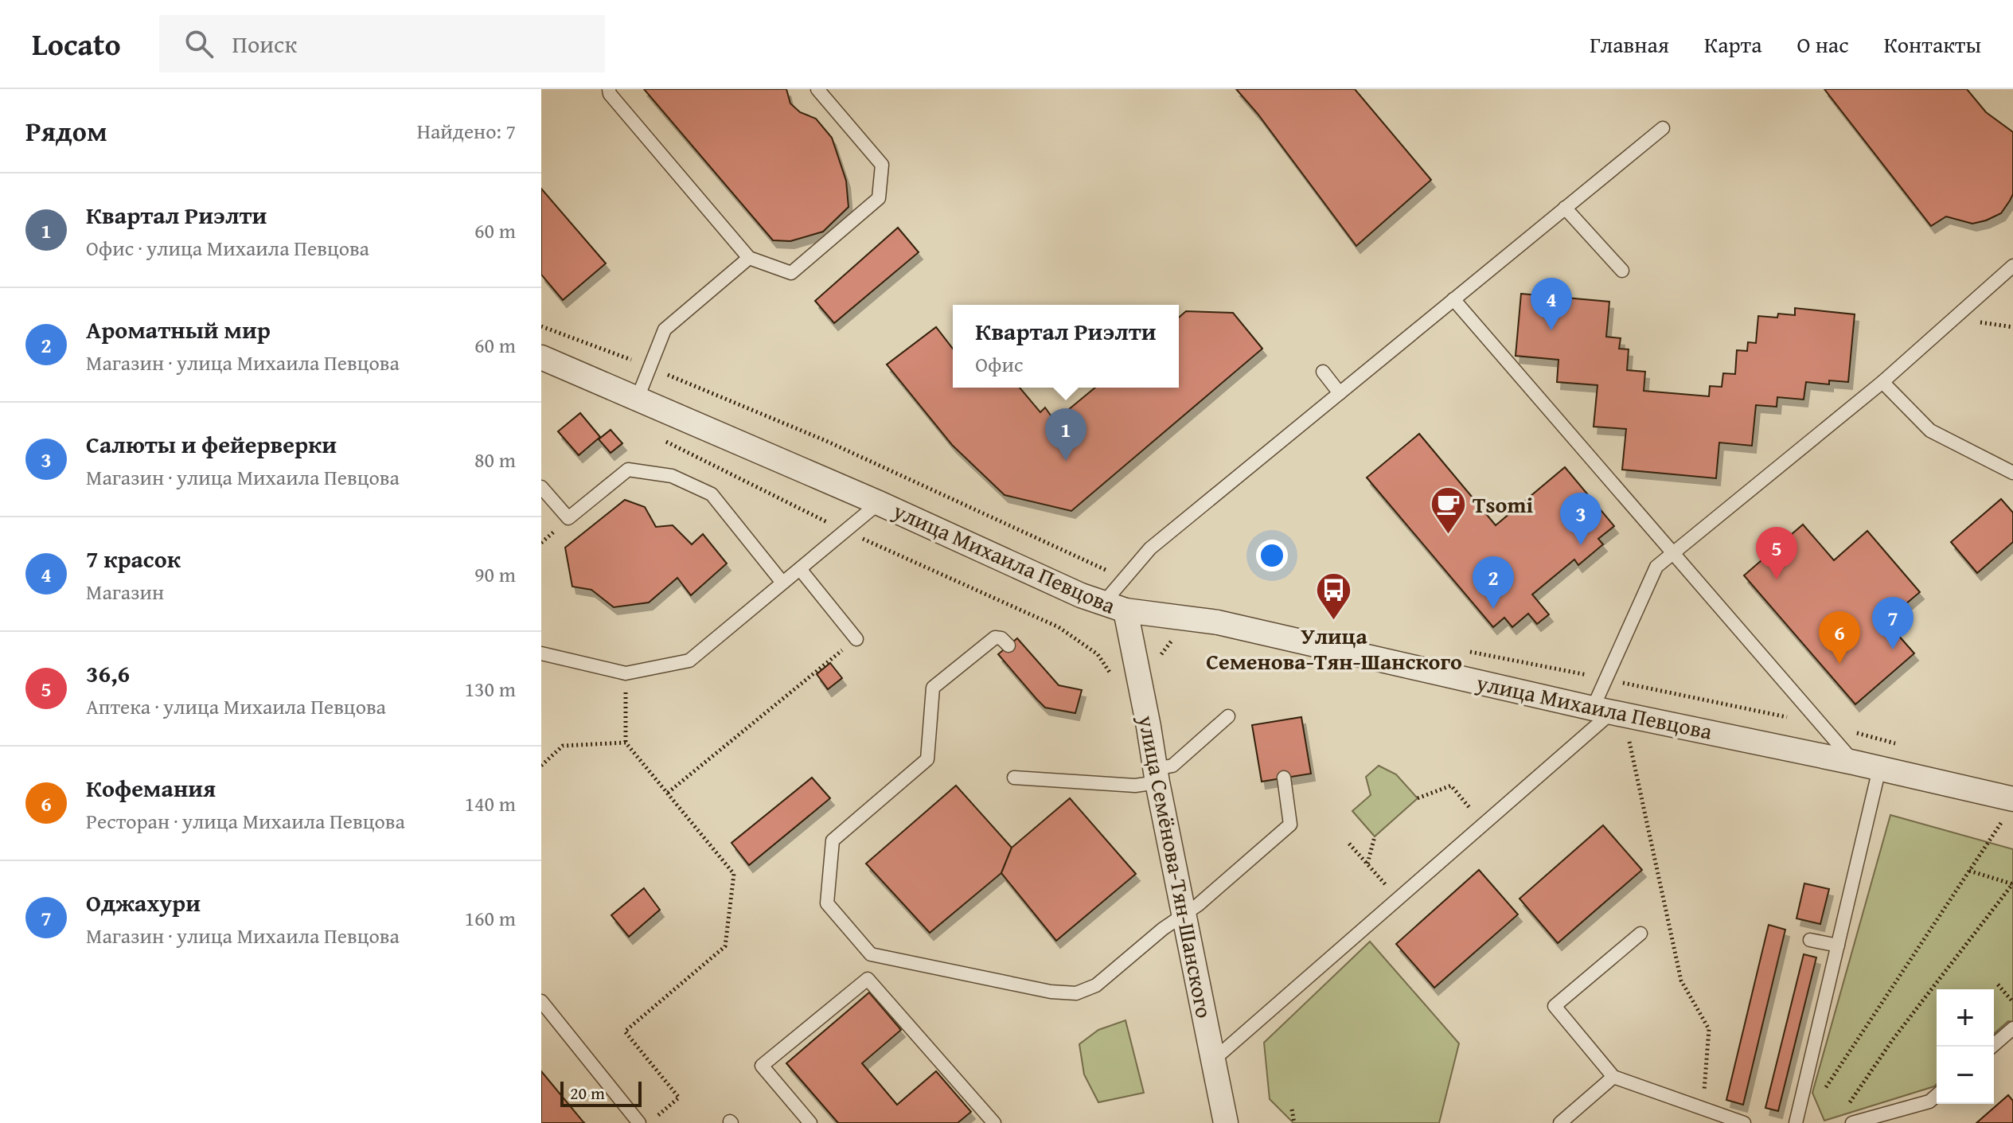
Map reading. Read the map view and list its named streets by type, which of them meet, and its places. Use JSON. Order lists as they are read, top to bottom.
{
  "streets": {
    "street": ["улица Михаила Певцова", "улица Семёнова-Тян-Шанского"]
  },
  "crossings": [
    ["улица Михаила Певцова", "улица Семёнова-Тян-Шанского"]
  ],
  "places": {
    "cafe": ["Tsomi"],
    "bus stop": ["Улица Семенова-Тян-Шанского"]
  },
  "scale_bar": "20 m",
  "page": {
    "header": "Locato",
    "search": "Поиск",
    "nav": [
      "Главная",
      "Карта",
      "О нас",
      "Контакты"
    ],
    "heading": ["Рядом", "Найдено: 7"],
    "list": [
      {
        "mark": "1",
        "name": "Квартал Риэлти",
        "note": "Офис · улица Михаила Певцова",
        "value": "60 m"
      },
      {
        "mark": "2",
        "name": "Ароматный мир",
        "note": "Магазин · улица Михаила Певцова",
        "value": "60 m"
      },
      {
        "mark": "3",
        "name": "Салюты и фейерверки",
        "note": "Магазин · улица Михаила Певцова",
        "value": "80 m"
      },
      {
        "mark": "4",
        "name": "7 красок",
        "note": "Магазин",
        "value": "90 m"
      },
      {
        "mark": "5",
        "name": "36,6",
        "note": "Аптека · улица Михаила Певцова",
        "value": "130 m"
      },
      {
        "mark": "6",
        "name": "Кофемания",
        "note": "Ресторан · улица Михаила Певцова",
        "value": "140 m"
      },
      {
        "mark": "7",
        "name": "Оджахури",
        "note": "Магазин · улица Михаила Певцова",
        "value": "160 m"
      }
    ],
    "pins": [
      "4",
      "1",
      "3",
      "5",
      "2",
      "7",
      "6"
    ],
    "popup": ["Квартал Риэлти", "Офис"],
    "map_buttons": ["+", "−"],
    "scale": "20 m"
  }
}
